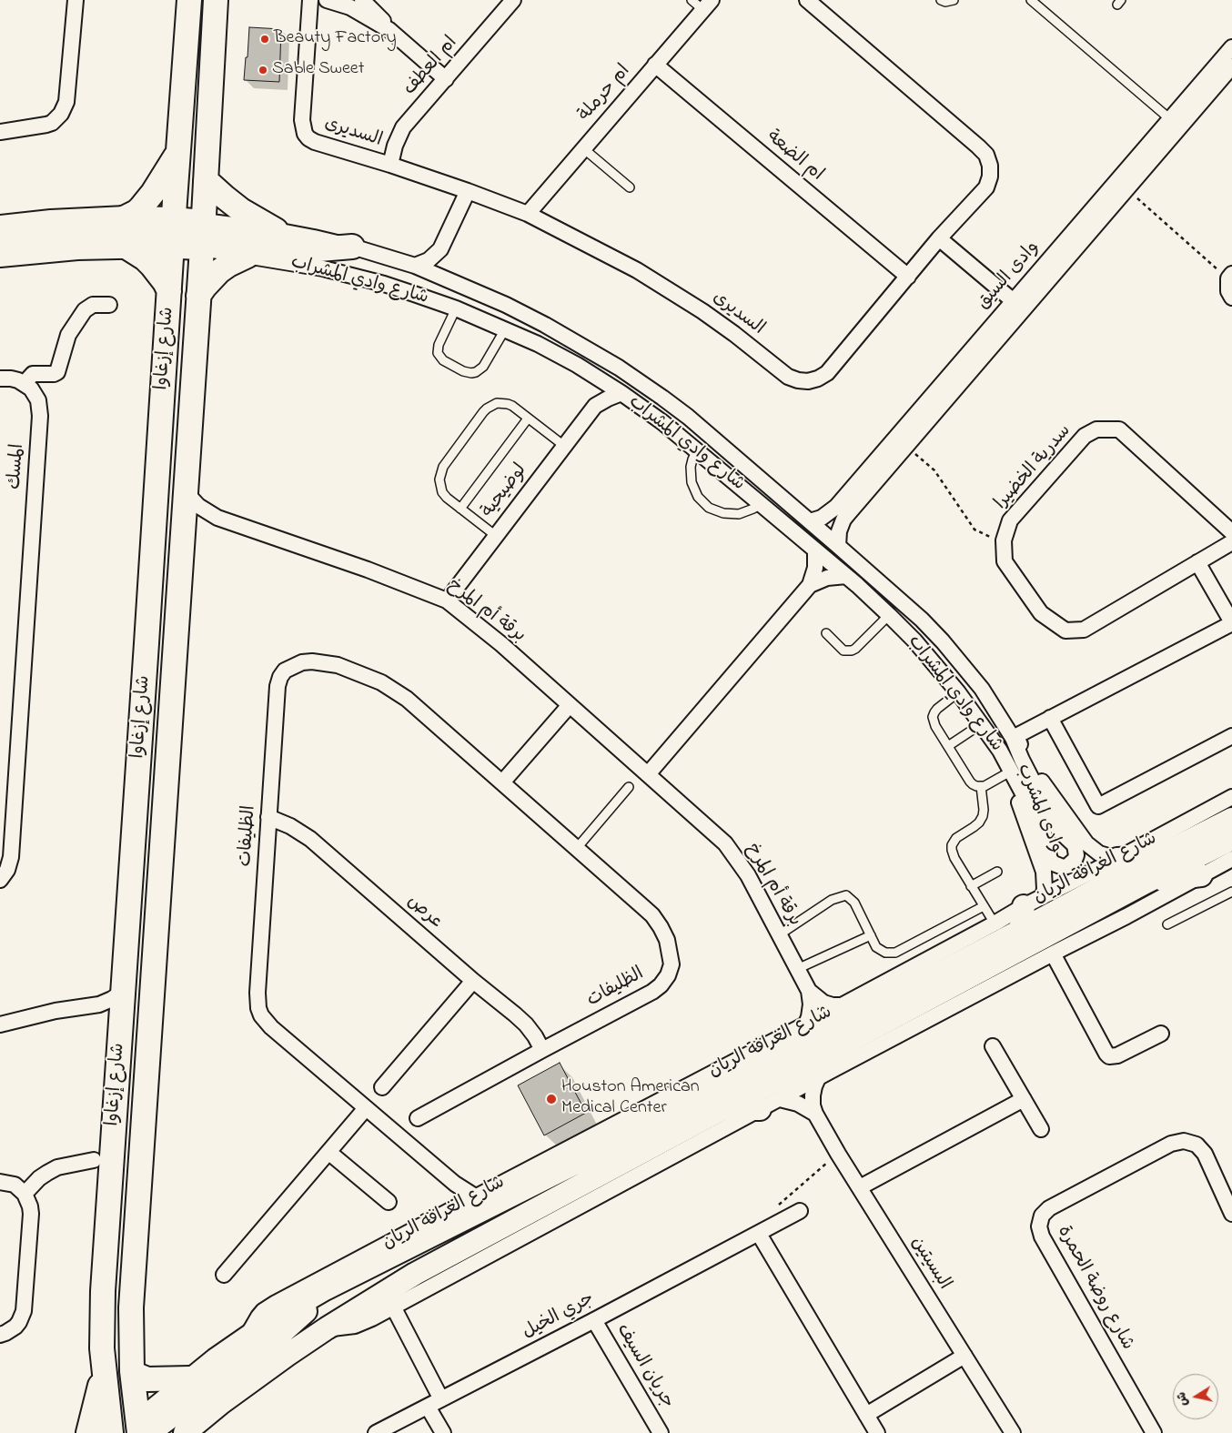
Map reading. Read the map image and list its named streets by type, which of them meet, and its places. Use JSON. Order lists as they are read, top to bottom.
{
  "streets": {
    "main road": ["شارع وادي المشراب", "شارع إزغاوا", "شارع الغرافة الريان"],
    "street": [
      "ام العطف",
      "ام حرملة",
      "السديرى",
      "ام الضعة",
      "وادى السيق",
      "المسك",
      "سدرية الخضيرا",
      "لوضيحية",
      "برقة أم المرخ",
      "وادى المشرب",
      "الظليفات",
      "عرص",
      "البسيتين",
      "شارع روضة الحمرة",
      "جري الخيل",
      "جريان السيف"
    ]
  },
  "crossings": [
    ["ام العطف", "السديرى"],
    ["ام حرملة", "السديرى"],
    ["ام حرملة", "ام الضعة"],
    ["السديرى", "ام الضعة"],
    ["وادى السيق", "شارع وادي المشراب"],
    ["شارع وادي المشراب", "شارع إزغاوا"],
    ["شارع وادي المشراب", "لوضيحية"],
    ["شارع وادي المشراب", "وادى المشرب"],
    ["شارع وادي المشراب", "شارع الغرافة الريان"],
    ["شارع إزغاوا", "برقة أم المرخ"],
    ["شارع إزغاوا", "شارع الغرافة الريان"],
    ["لوضيحية", "برقة أم المرخ"],
    ["برقة أم المرخ", "شارع الغرافة الريان"],
    ["وادى المشرب", "شارع الغرافة الريان"],
    ["الظليفات", "شارع الغرافة الريان"],
    ["الظليفات", "عرص"],
    ["شارع الغرافة الريان", "البسيتين"],
    ["جري الخيل", "جريان السيف"]
  ],
  "places": ["Beauty Factory", "Sable Sweet", "Houston American Medical Center"],
  "north": "left"
}
